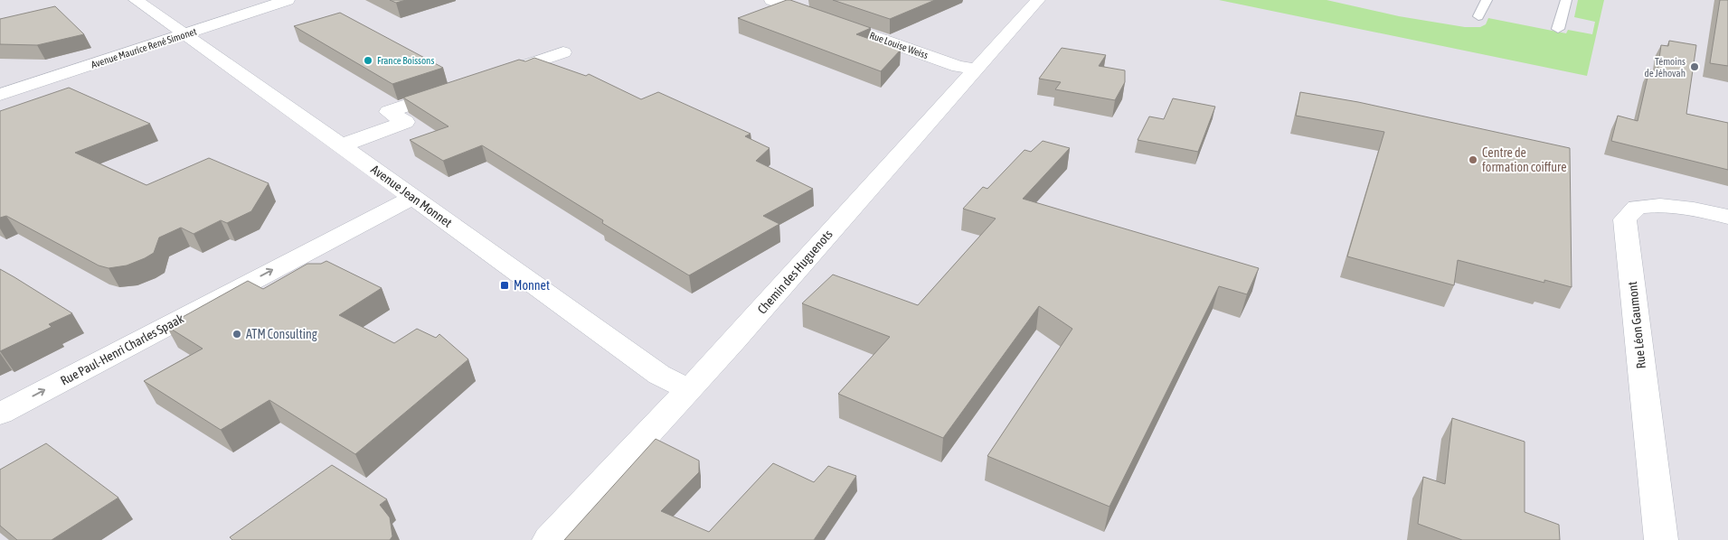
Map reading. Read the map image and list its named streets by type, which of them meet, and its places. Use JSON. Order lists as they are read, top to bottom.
{
  "streets": {
    "street": [
      "Rue Louise Weiss",
      "Avenue Maurice René Simonet",
      "Avenue Jean Monnet",
      "Chemin des Huguenots",
      "Rue Léon Gaumont",
      "Rue Paul-Henri Charles Spaak"
    ]
  },
  "crossings": [
    ["Rue Louise Weiss", "Chemin des Huguenots"],
    ["Avenue Maurice René Simonet", "Avenue Jean Monnet"],
    ["Avenue Jean Monnet", "Chemin des Huguenots"],
    ["Avenue Jean Monnet", "Rue Paul-Henri Charles Spaak"]
  ],
  "one_way": ["Rue Paul-Henri Charles Spaak"],
  "places": {
    "other": [
      "France Boissons",
      "Témoins de Jéhovah",
      "Centre de formation coiffure",
      "ATM Consulting"
    ],
    "transit": ["Monnet"]
  }
}
